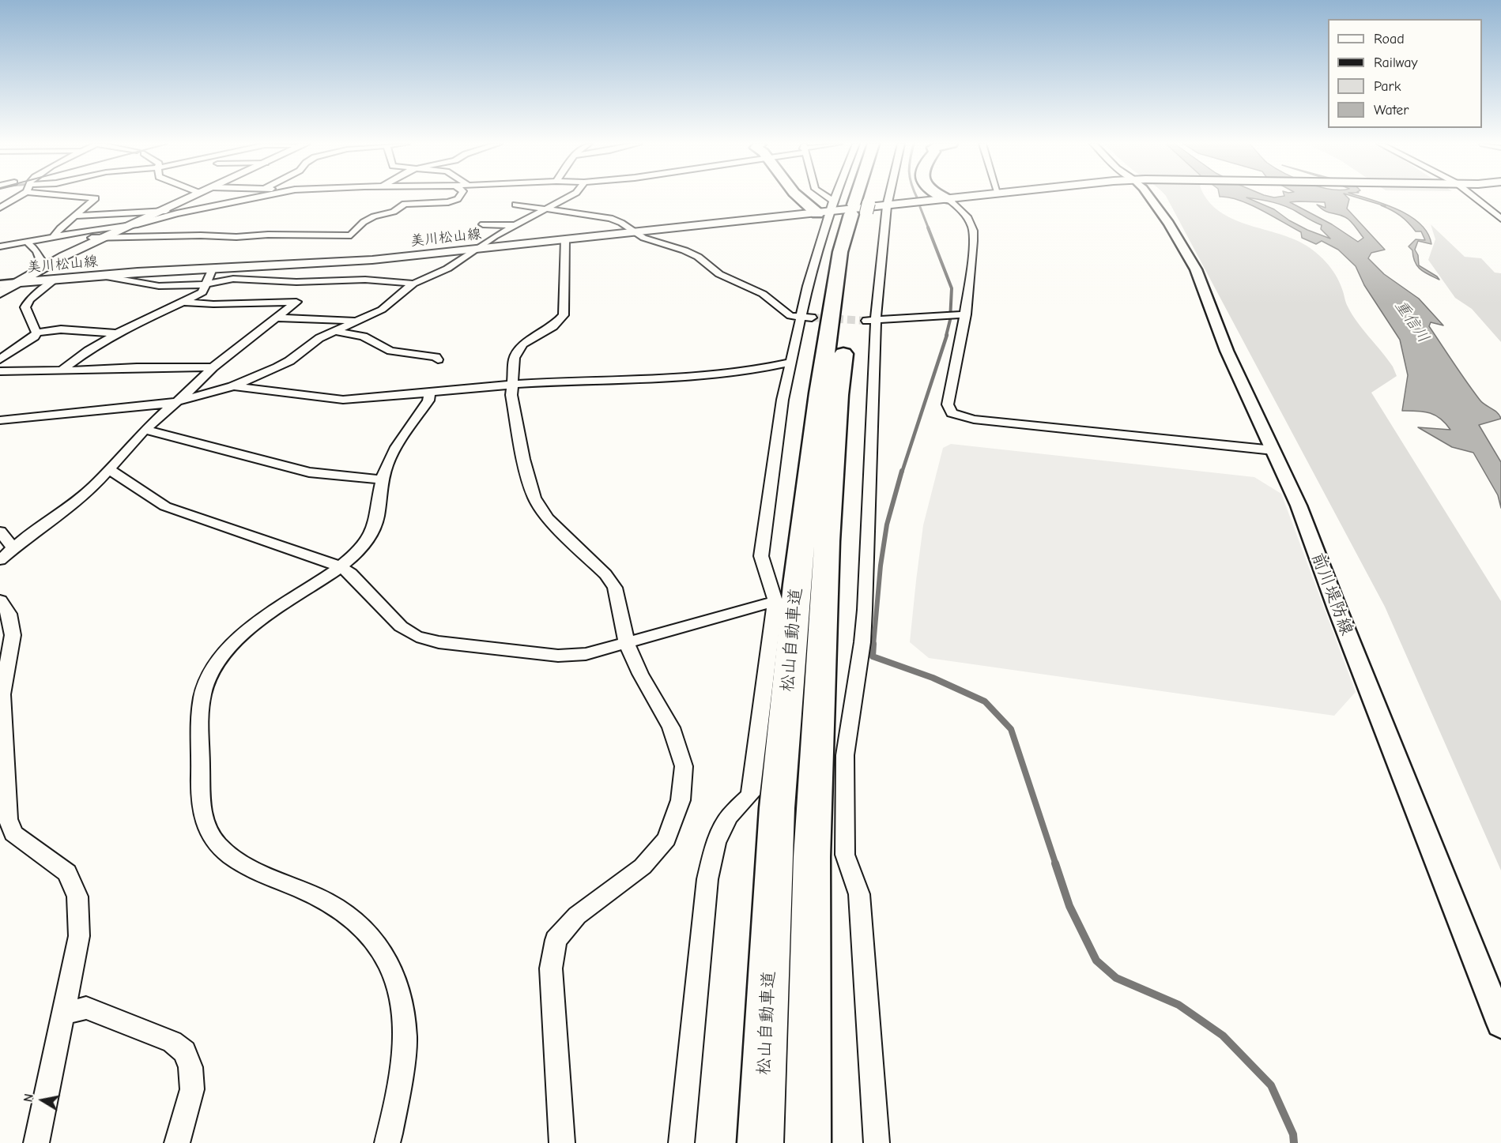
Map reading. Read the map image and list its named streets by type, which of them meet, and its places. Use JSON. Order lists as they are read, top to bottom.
{
  "streets": {
    "highway": ["松山自動車道"],
    "main road": ["美川松山線"],
    "street": ["前川堤防線"]
  },
  "water": ["重信川"],
  "legend": [
    "Road",
    "Railway",
    "Park",
    "Water"
  ],
  "north": "left"
}
